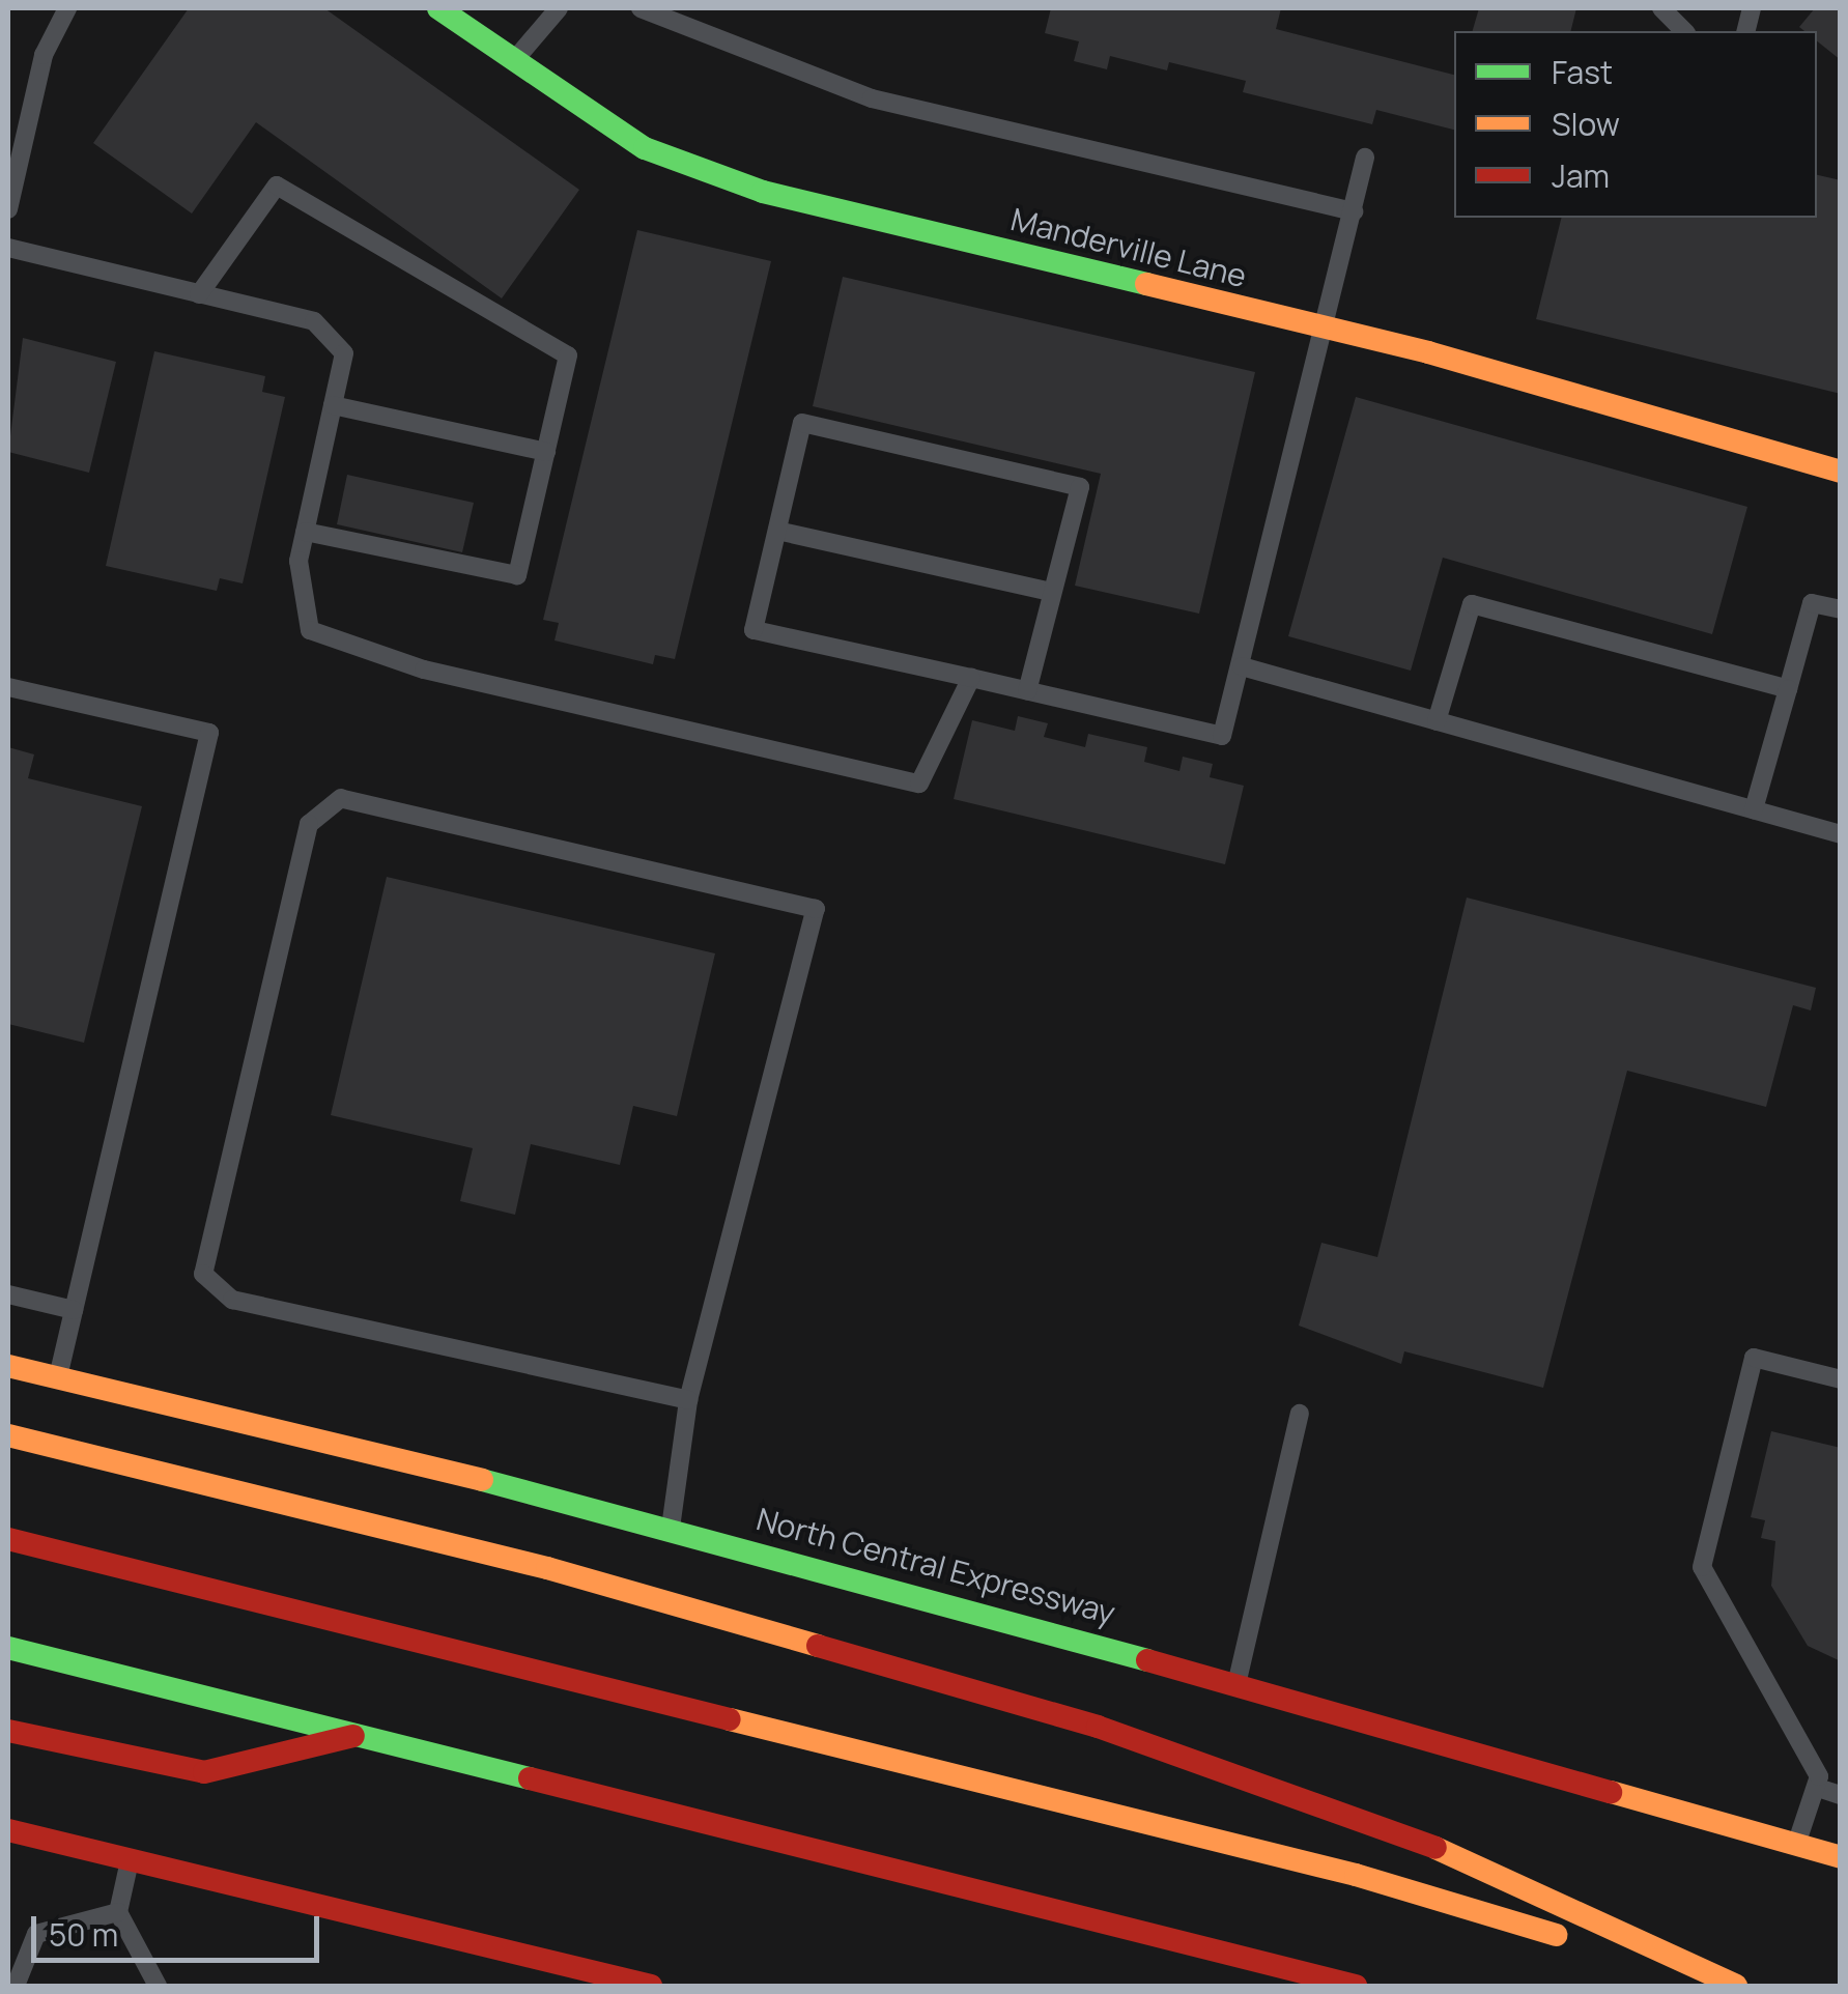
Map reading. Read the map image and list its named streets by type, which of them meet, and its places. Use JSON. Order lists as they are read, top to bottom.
{
  "streets": {
    "main road": ["Manderville Lane", "North Central Expressway"]
  },
  "legend": ["Fast", "Slow", "Jam"],
  "scale_bar": "50 m"
}
